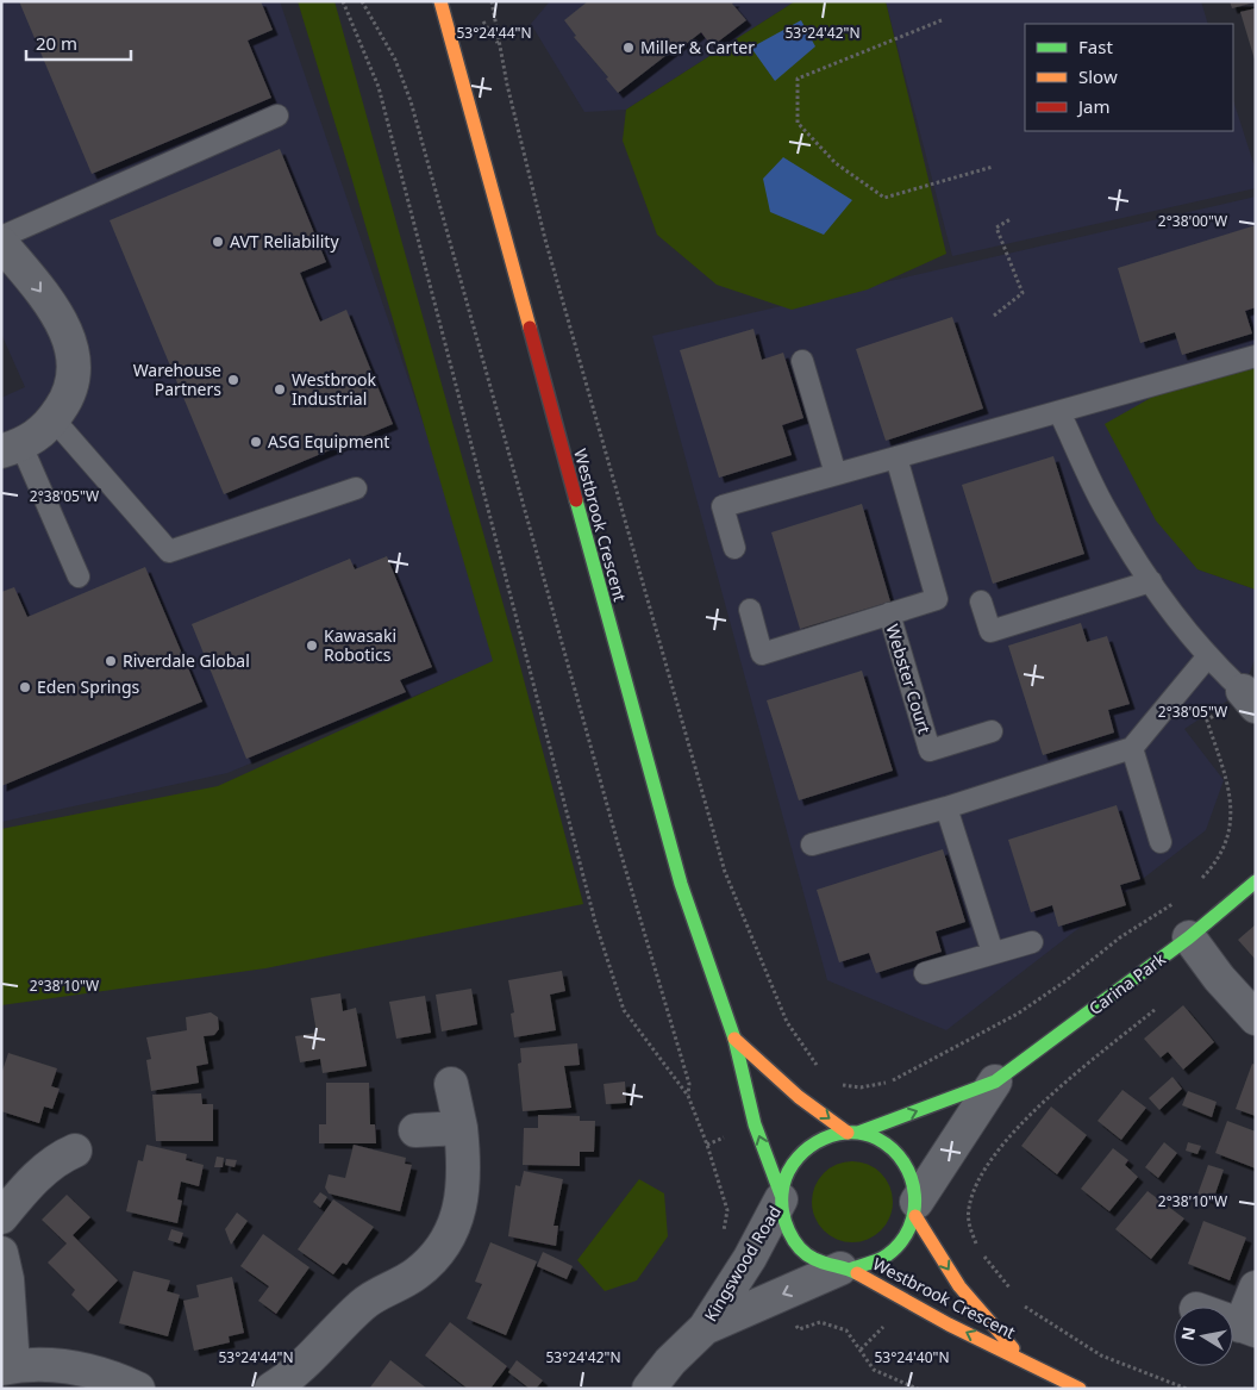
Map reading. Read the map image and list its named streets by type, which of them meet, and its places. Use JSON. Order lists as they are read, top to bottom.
{
  "streets": {
    "street": ["Westbrook Crescent", "Carina Park", "Kingswood Road"],
    "lane": ["Webster Court"]
  },
  "crossings": [
    ["Westbrook Crescent", "Carina Park"],
    ["Westbrook Crescent", "Kingswood Road"],
    ["Carina Park", "Kingswood Road"]
  ],
  "one_way": ["Kingswood Road"],
  "places": [
    "Miller & Carter",
    "AVT Reliability",
    "Warehouse Partners",
    "Westbrook Industrial",
    "ASG Equipment",
    "Kawasaki Robotics",
    "Riverdale Global",
    "Eden Springs"
  ],
  "legend": ["Fast", "Slow", "Jam"],
  "scale_bar": "20 m",
  "north": "left",
  "coordinates": [
    "53°24'44\"N",
    "53°24'42\"N",
    "2°38'00\"W",
    "2°38'05\"W",
    "2°38'10\"W",
    "53°24'40\"N"
  ]
}
